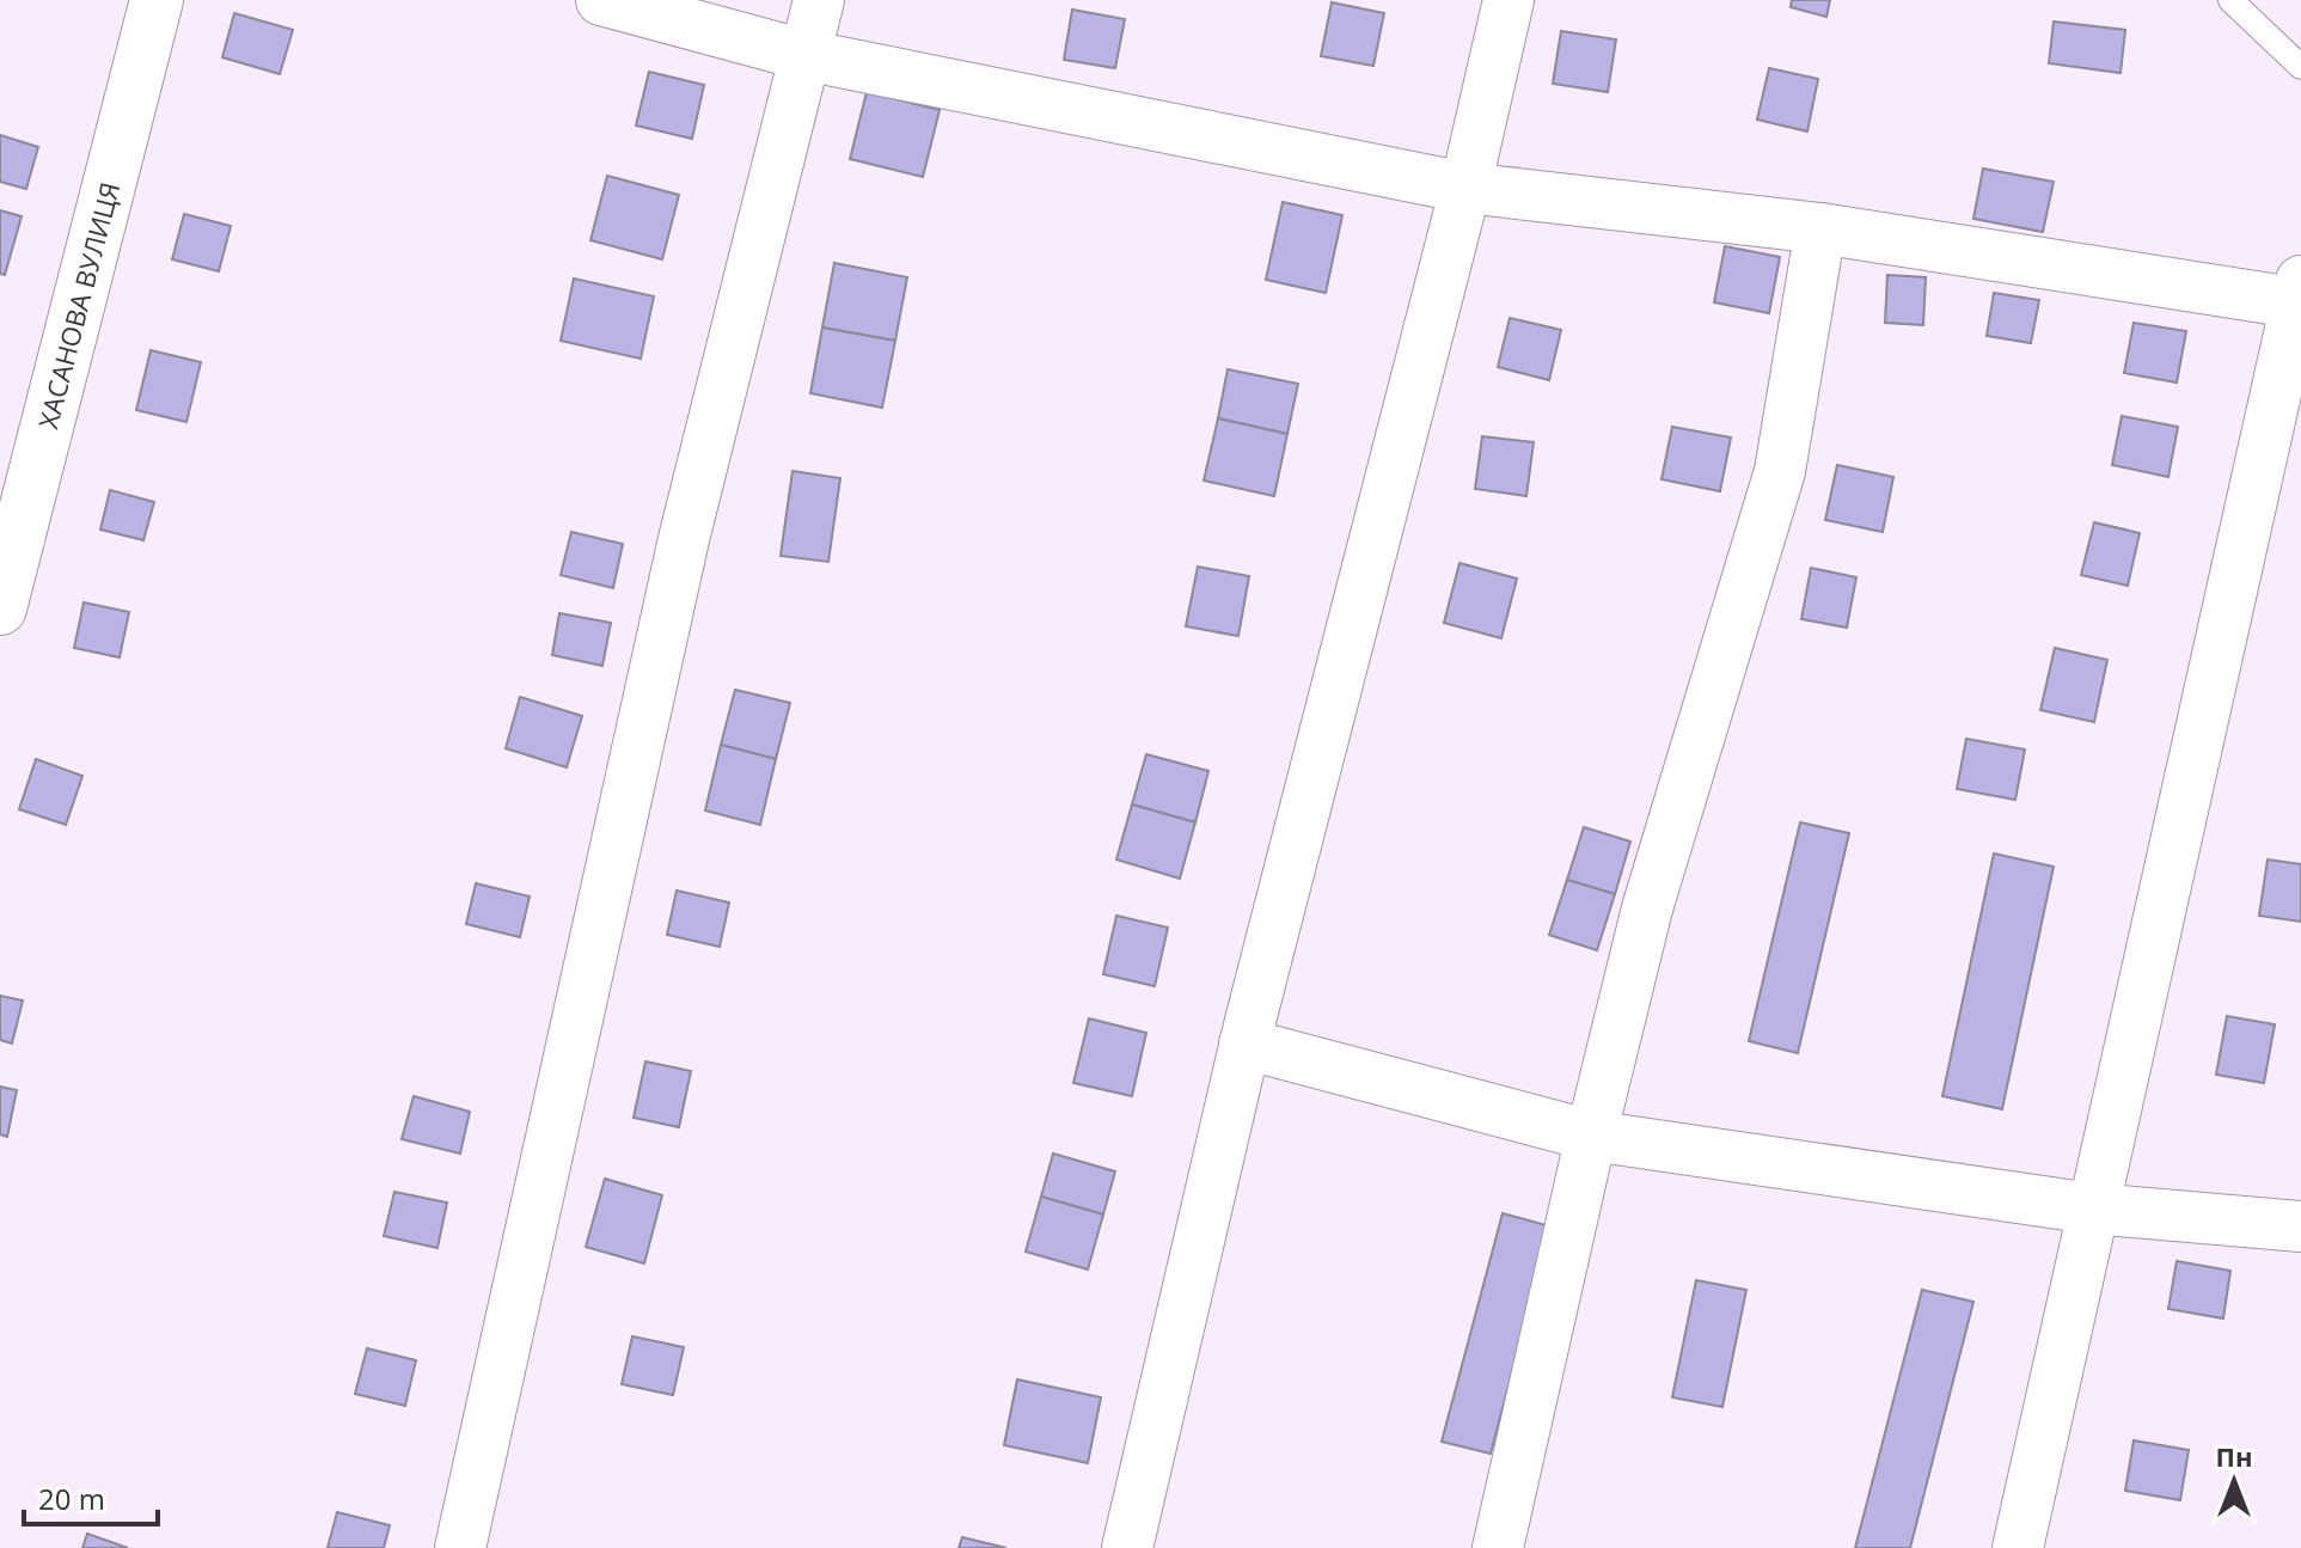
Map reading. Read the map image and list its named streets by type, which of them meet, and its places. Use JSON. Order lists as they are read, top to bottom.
{
  "streets": {
    "street": ["ХАСАНОВА ВУЛИЦЯ"]
  },
  "scale_bar": "20 m",
  "north": "top"
}
